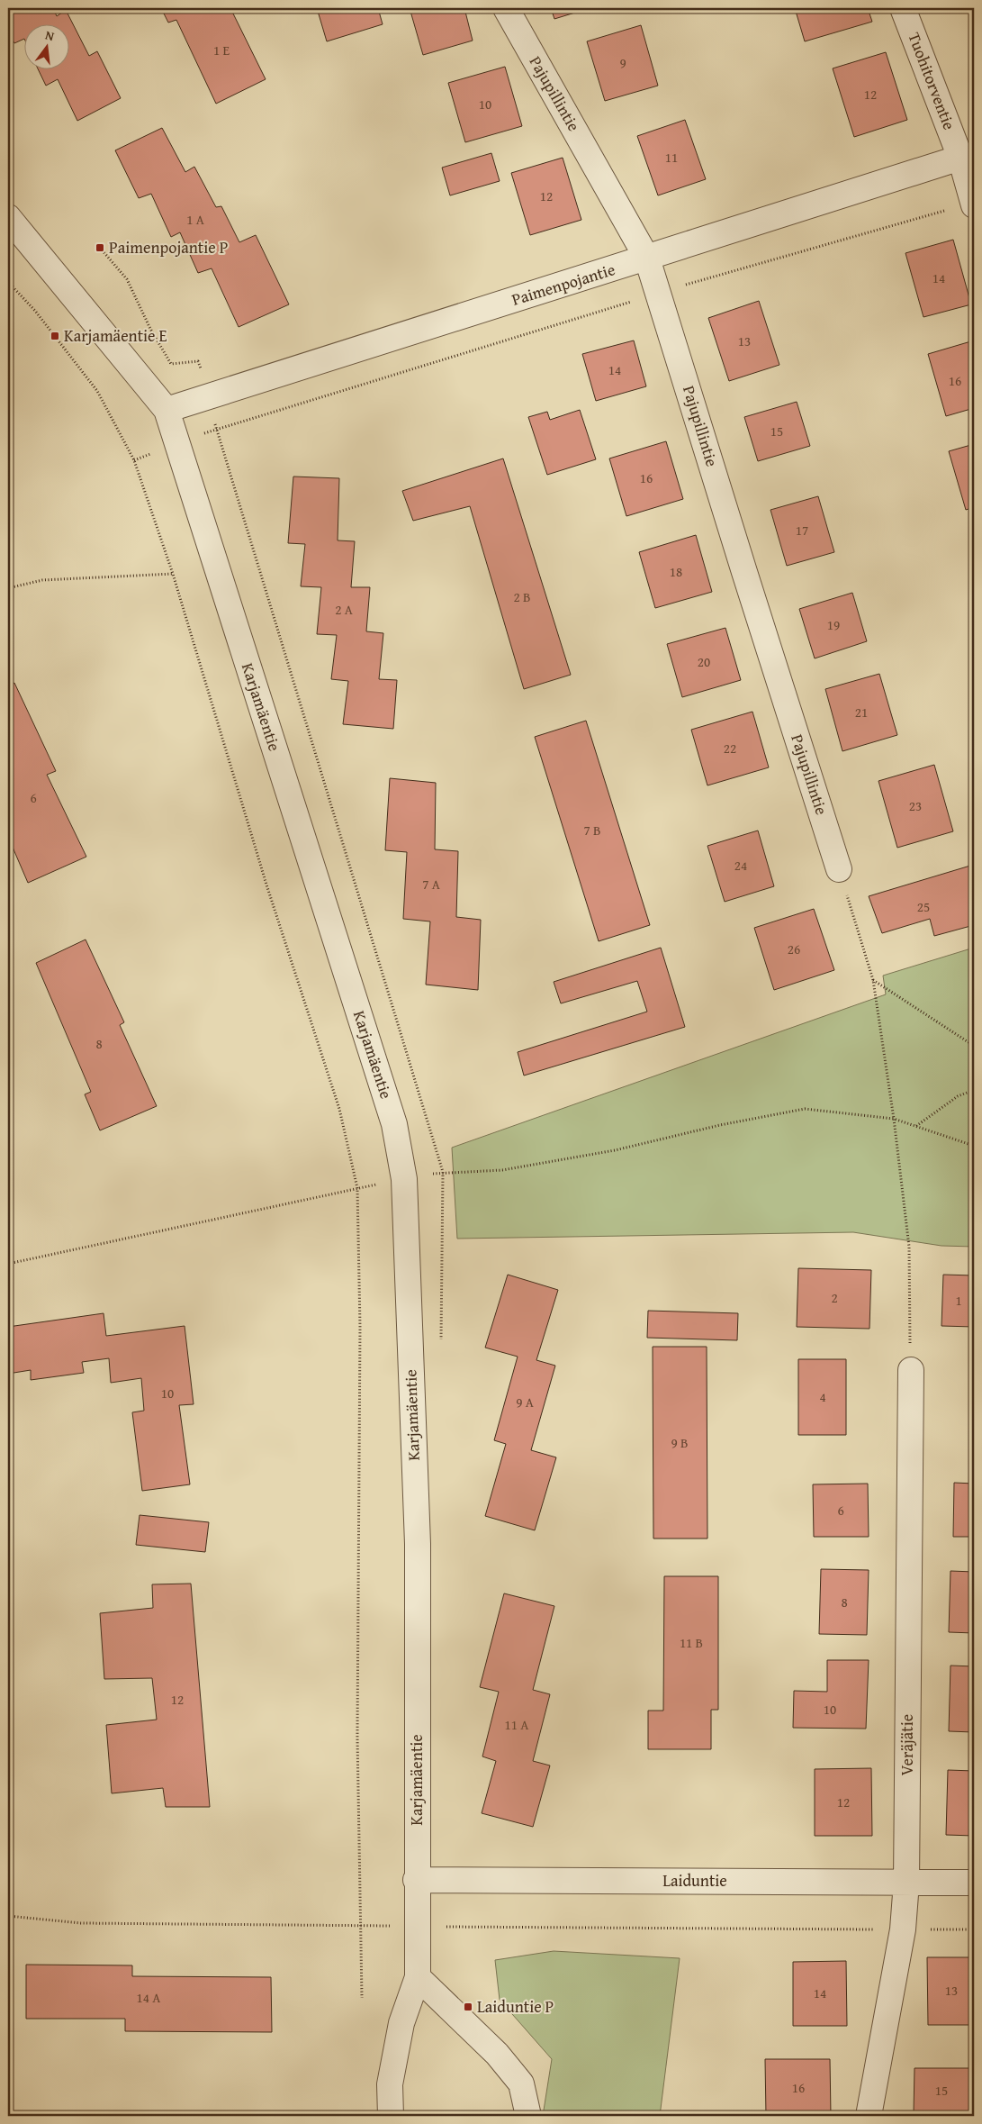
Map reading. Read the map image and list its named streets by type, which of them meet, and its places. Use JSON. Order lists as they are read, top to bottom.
{
  "streets": {
    "street": [
      "Tuohitorventie",
      "Pajupillintie",
      "Paimenpojantie",
      "Karjamäentie",
      "Veräjätie",
      "Laiduntie"
    ]
  },
  "crossings": [
    ["Tuohitorventie", "Paimenpojantie"],
    ["Pajupillintie", "Paimenpojantie"],
    ["Paimenpojantie", "Karjamäentie"],
    ["Karjamäentie", "Laiduntie"],
    ["Veräjätie", "Laiduntie"]
  ],
  "places": {
    "transit": ["Paimenpojantie P", "Karjamäentie E", "Laiduntie P"]
  },
  "house_numbers": [
    "1 E",
    "9",
    "12",
    "10",
    "11",
    "12",
    "1 A",
    "14",
    "13",
    "14",
    "16",
    "15",
    "16",
    "17",
    "18",
    "2 B",
    "2 A",
    "19",
    "20",
    "21",
    "22",
    "6",
    "23",
    "7 B",
    "24",
    "7 A",
    "25",
    "26",
    "8",
    "2",
    "1",
    "10",
    "4",
    "9 A",
    "9 B",
    "6",
    "8",
    "11 B",
    "12",
    "10",
    "11 A",
    "12",
    "13",
    "14",
    "14 A",
    "16",
    "15"
  ],
  "north": "top"
}
